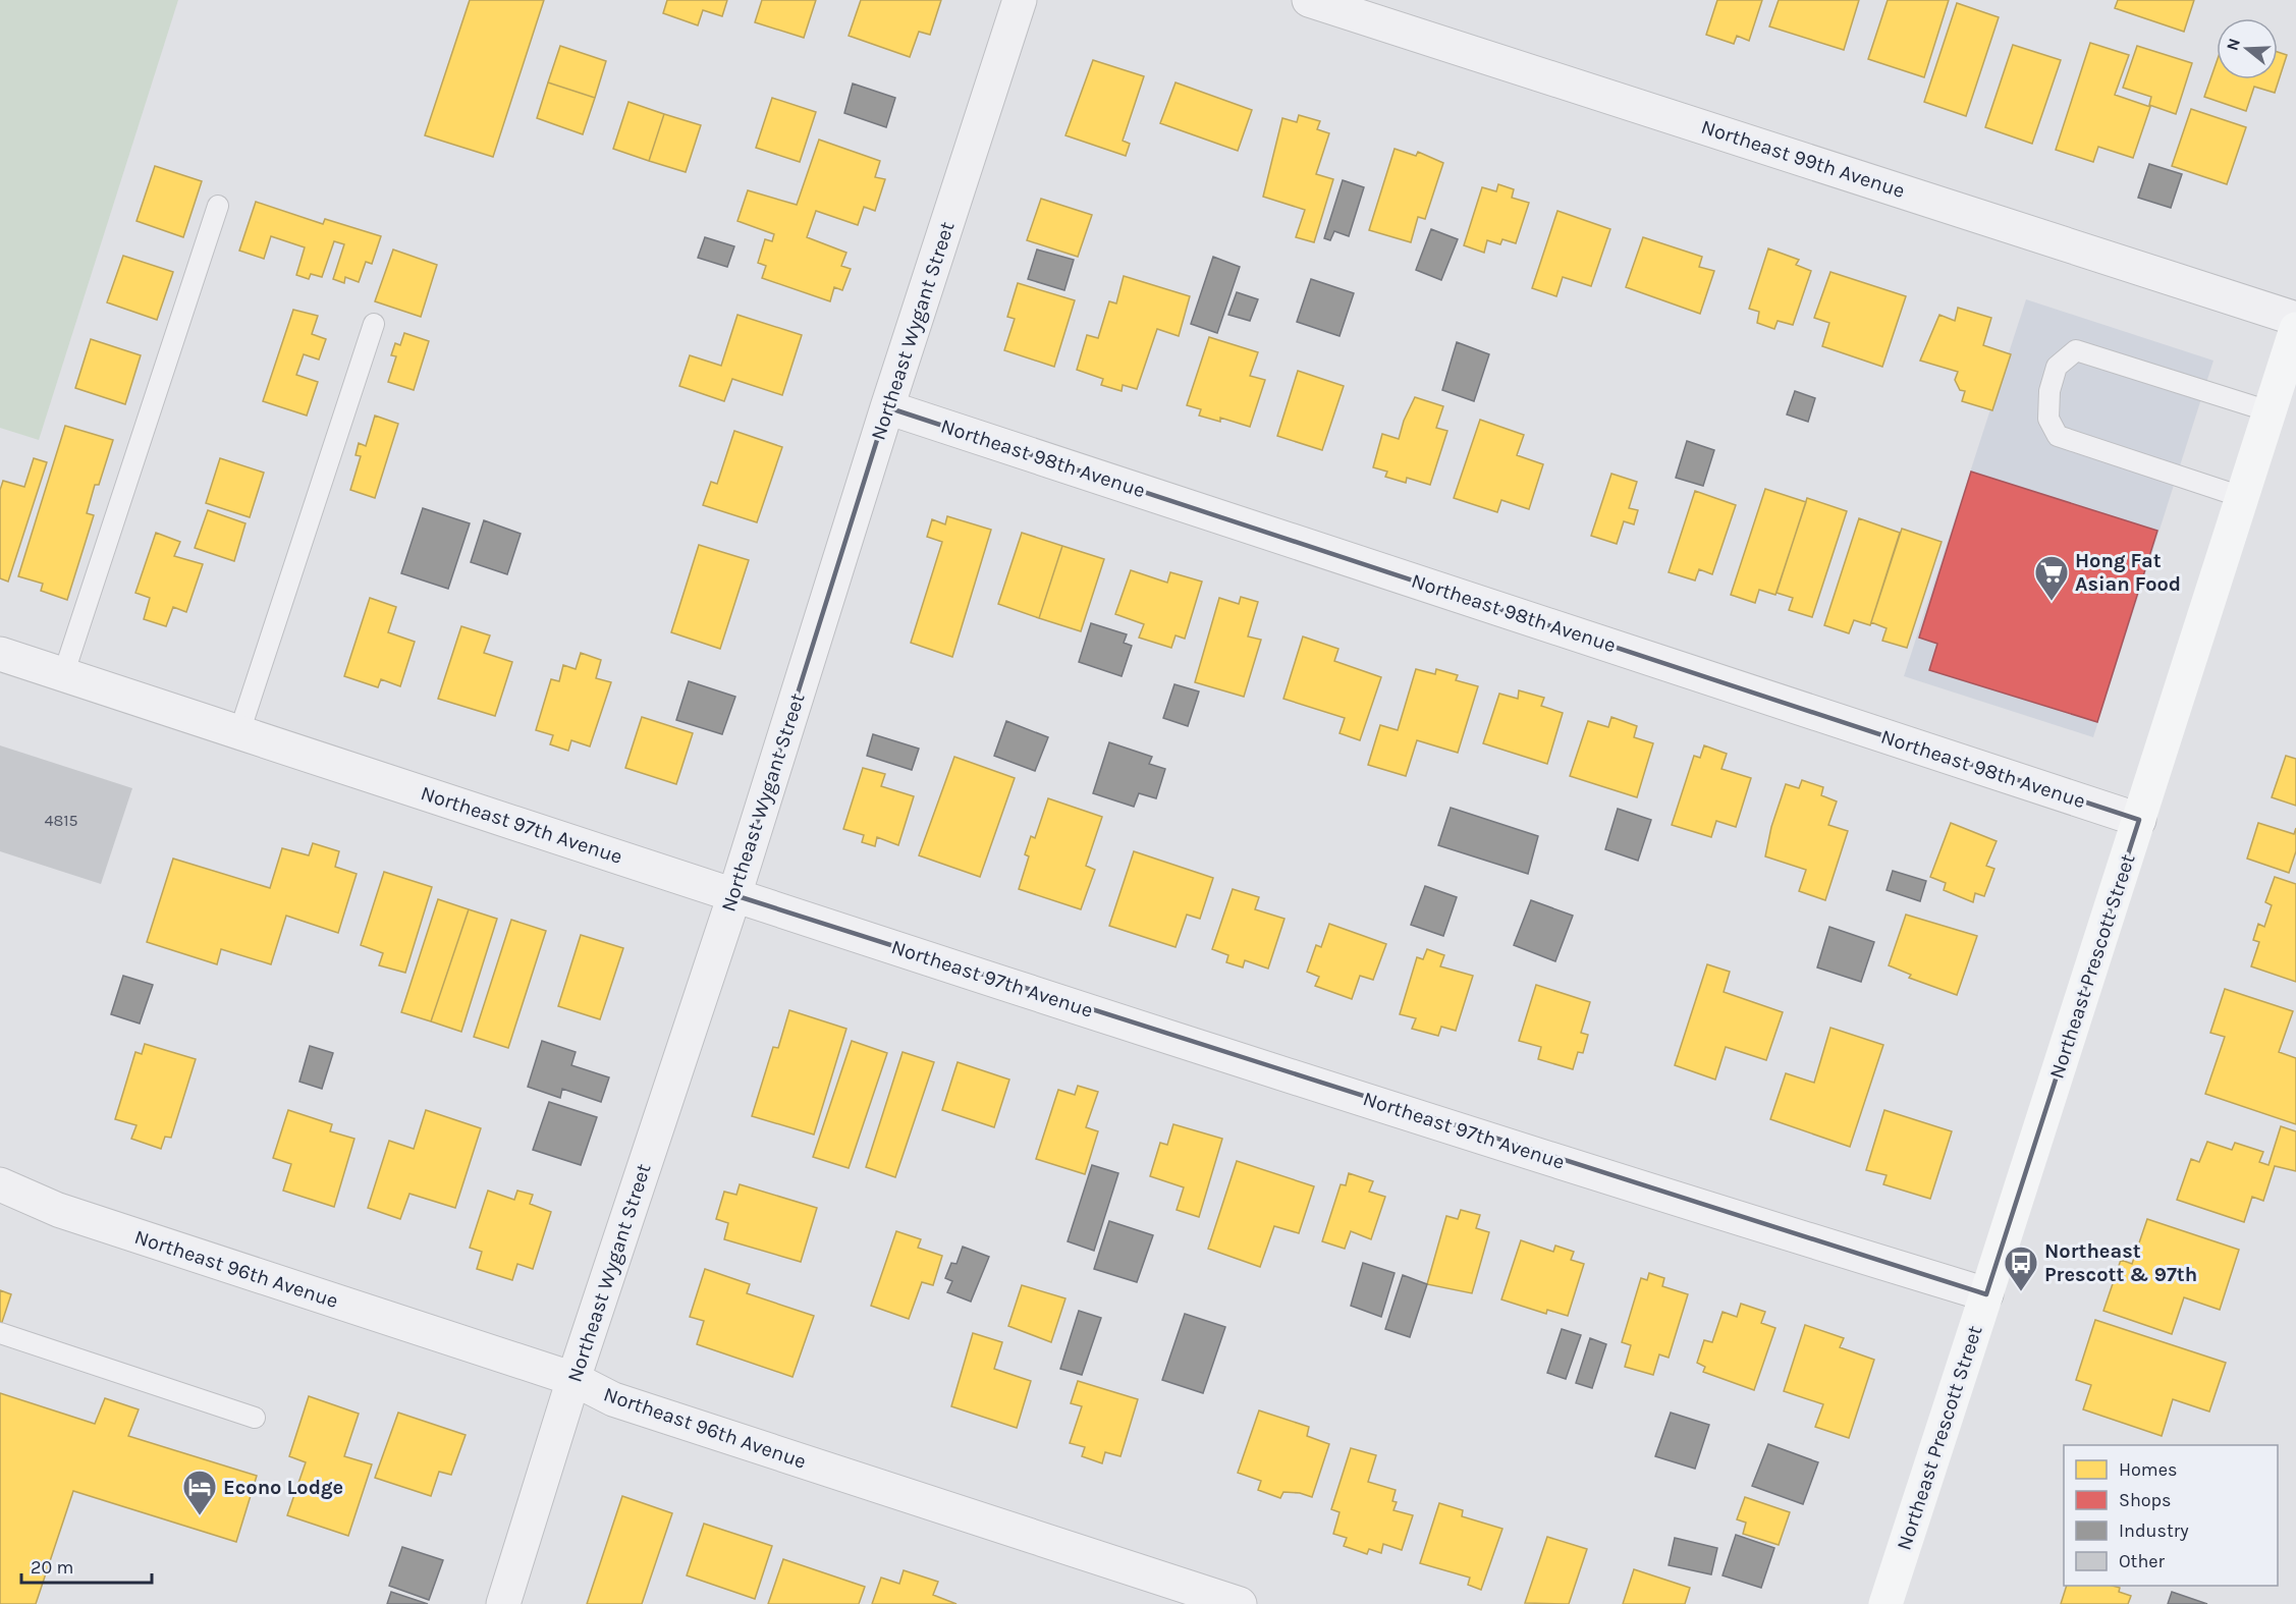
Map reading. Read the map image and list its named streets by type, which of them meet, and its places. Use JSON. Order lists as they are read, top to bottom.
{
  "streets": {
    "street": [
      "Northeast 99th Avenue",
      "Northeast Wygant Street",
      "Northeast 98th Avenue",
      "Northeast 97th Avenue",
      "Northeast Prescott Street",
      "Northeast 96th Avenue"
    ]
  },
  "crossings": [
    ["Northeast Wygant Street", "Northeast 98th Avenue"],
    ["Northeast Wygant Street", "Northeast 97th Avenue"],
    ["Northeast Wygant Street", "Northeast 96th Avenue"],
    ["Northeast 98th Avenue", "Northeast Prescott Street"],
    ["Northeast 97th Avenue", "Northeast Prescott Street"]
  ],
  "places": {
    "supermarket": ["Hong Fat Asian Food"],
    "bus stop": ["Northeast Prescott & 97th"],
    "hotel": ["Econo Lodge"]
  },
  "house_numbers": ["4815"],
  "legend": [
    "Homes",
    "Shops",
    "Industry",
    "Other"
  ],
  "scale_bar": "20 m",
  "north": "left"
}
